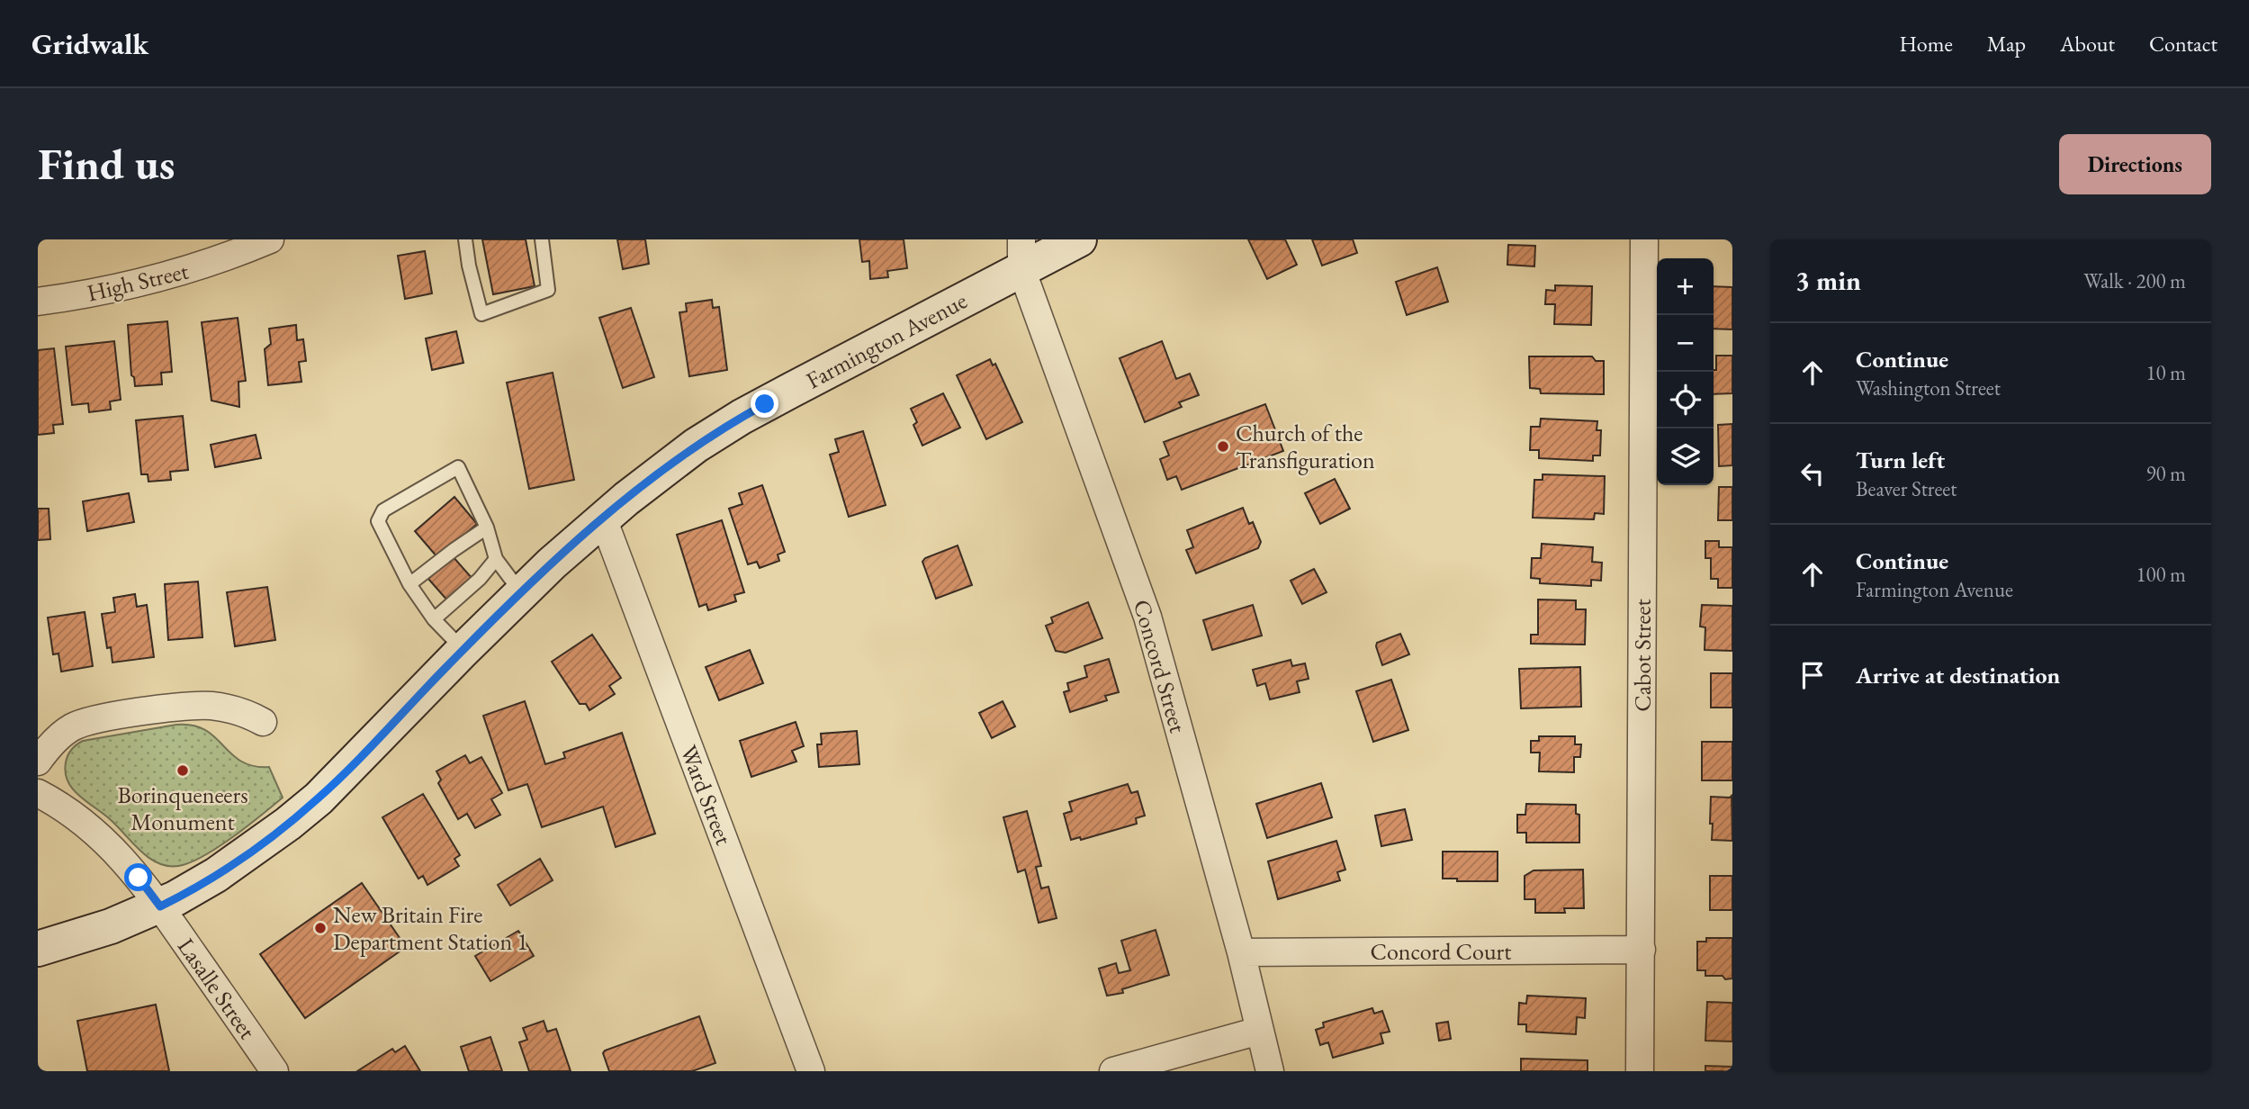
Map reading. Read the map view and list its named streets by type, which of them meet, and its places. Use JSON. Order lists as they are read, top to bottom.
{
  "streets": {
    "main road": ["Farmington Avenue"],
    "street": [
      "High Street",
      "Cabot Street",
      "Concord Street",
      "Ward Street",
      "Concord Court",
      "Lasalle Street"
    ]
  },
  "crossings": [
    ["Farmington Avenue", "Concord Street"],
    ["Farmington Avenue", "Ward Street"],
    ["Farmington Avenue", "Lasalle Street"],
    ["Cabot Street", "Concord Court"],
    ["Concord Street", "Concord Court"]
  ],
  "places": ["Church of the Transfiguration", "Borinqueneers Monument", "New Britain Fire Department Station 1"],
  "page": {
    "header": "Gridwalk",
    "nav": [
      "Home",
      "Map",
      "About",
      "Contact"
    ],
    "buttons": "Directions",
    "title": "Find us",
    "heading": ["3 min", "Walk · 200 m"],
    "map_buttons": ["+", "−"],
    "list": [
      ["Continue", "Washington Street", "10 m"],
      ["Turn left", "Beaver Street", "90 m"],
      ["Continue", "Farmington Avenue", "100 m"],
      "Arrive at destination"
    ]
  }
}
